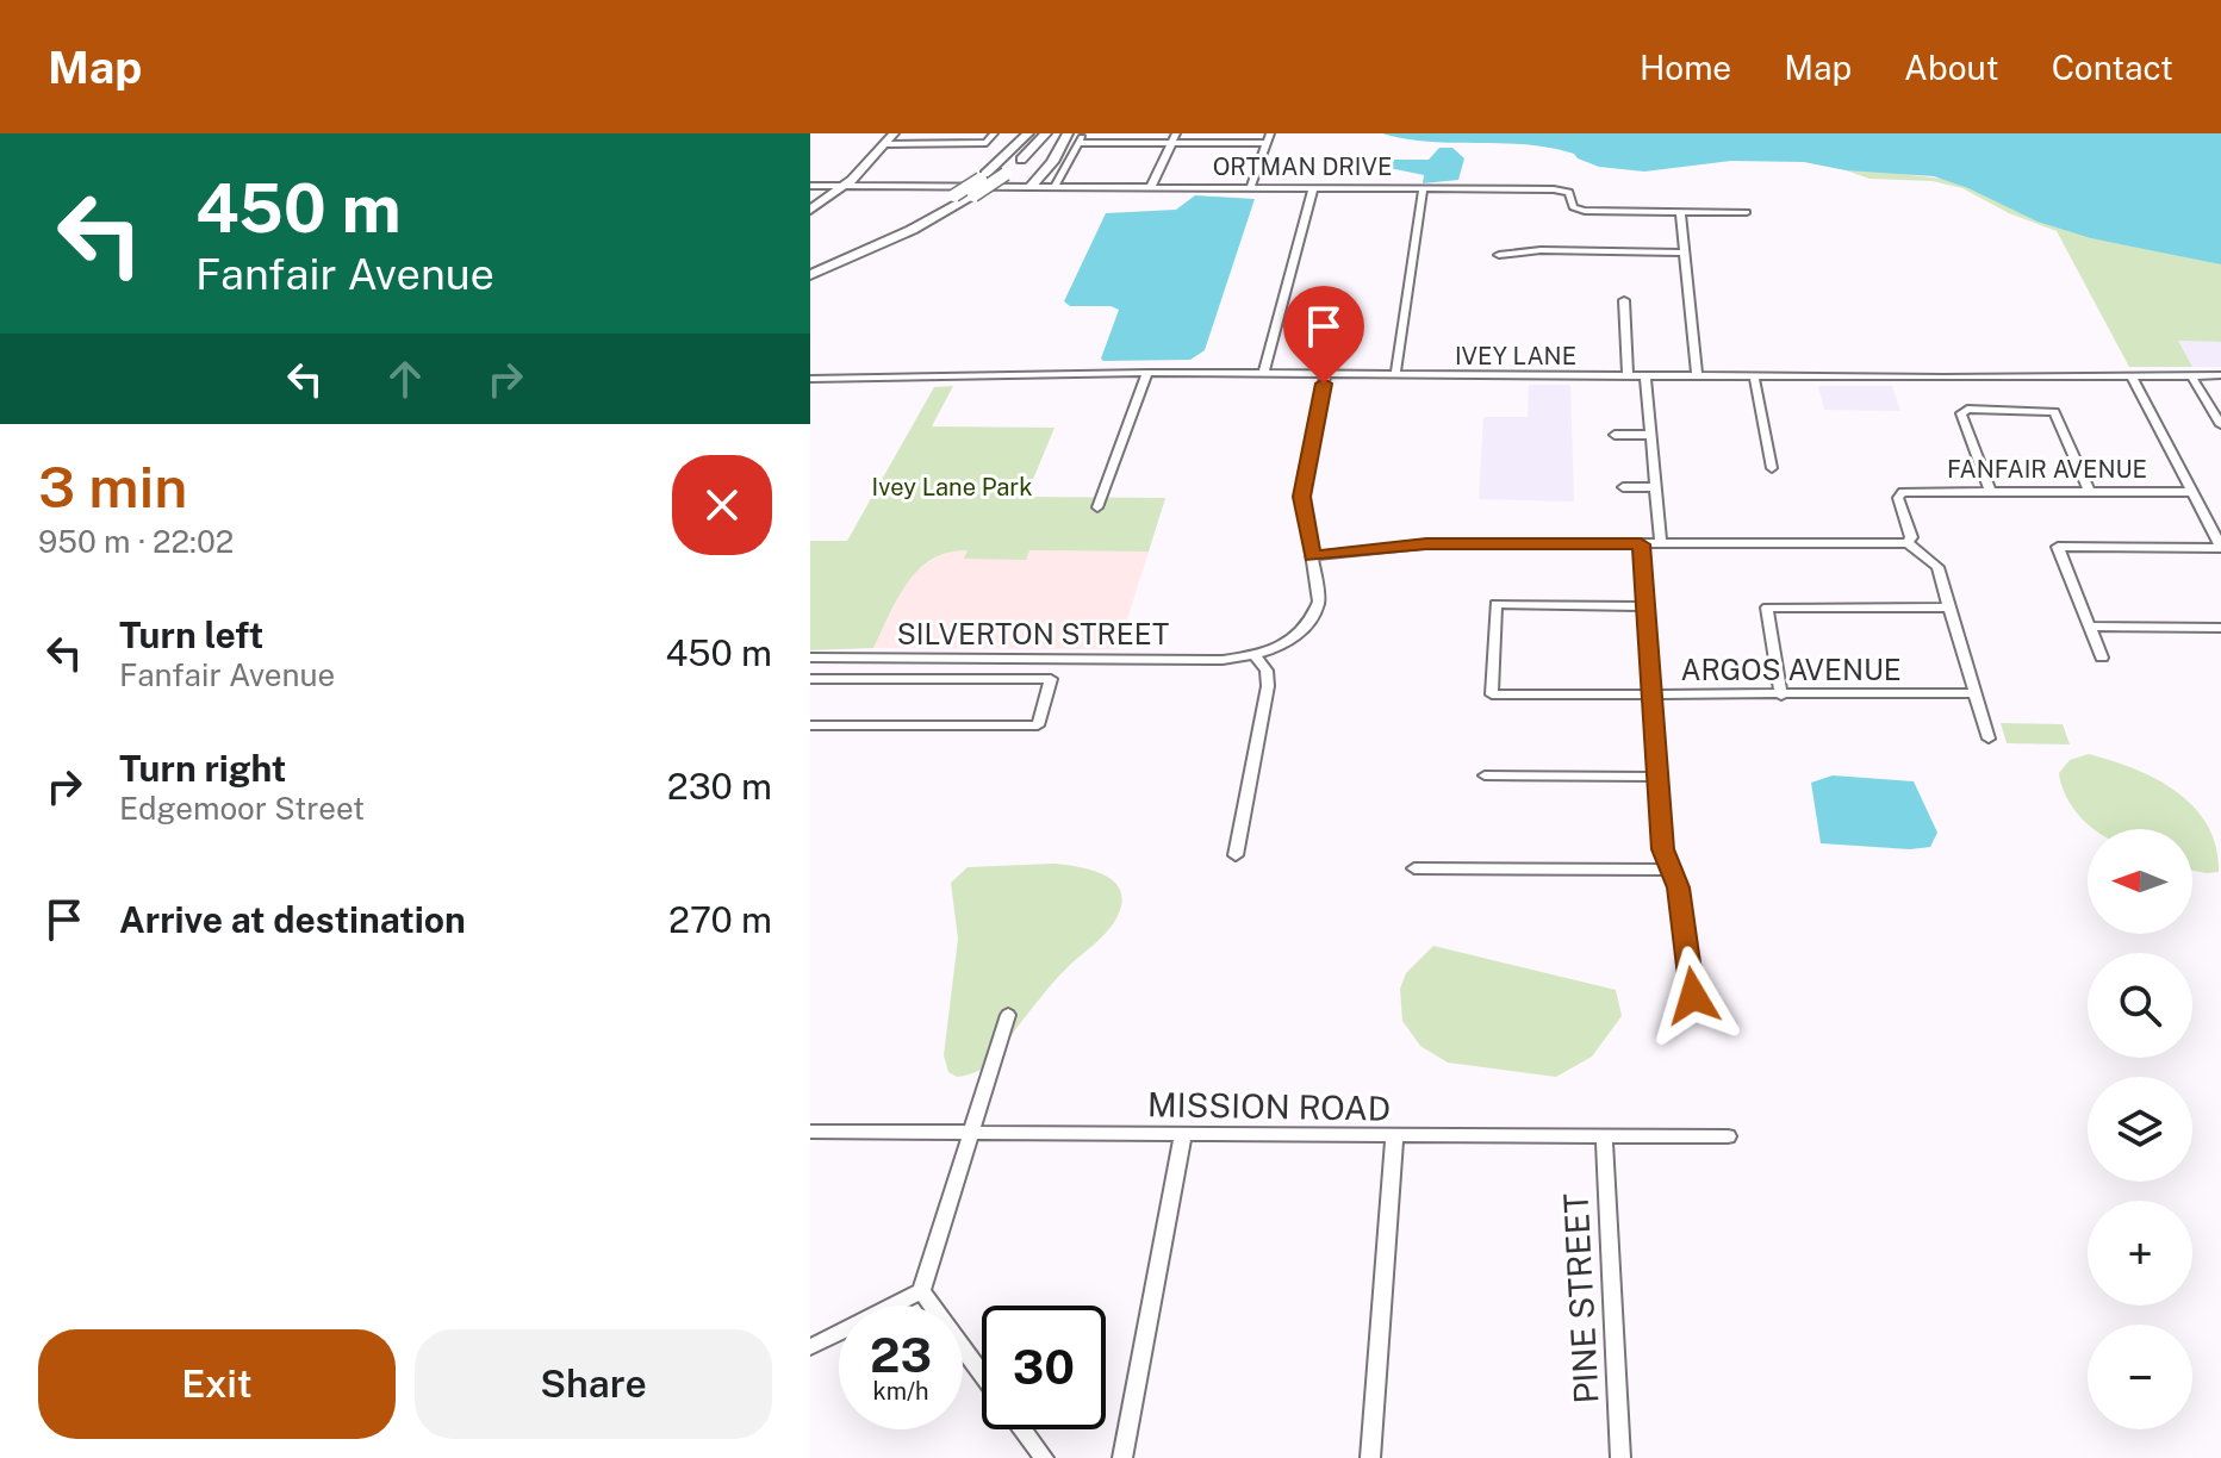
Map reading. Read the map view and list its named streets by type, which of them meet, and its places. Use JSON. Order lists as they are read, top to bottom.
{
  "streets": {
    "main road": ["ORTMAN DRIVE"],
    "street": [
      "IVEY LANE",
      "FANFAIR AVENUE",
      "SILVERTON STREET",
      "ARGOS AVENUE",
      "MISSION ROAD",
      "PINE STREET"
    ]
  },
  "crossings": [
    ["MISSION ROAD", "PINE STREET"]
  ],
  "parks": ["Ivey Lane Park"],
  "north": "left",
  "page": {
    "header": "Map",
    "nav": [
      "Home",
      "Map",
      "About",
      "Contact"
    ],
    "turn": ["450 m", "Fanfair Avenue"],
    "heading": ["3 min", "950 m · 22:02"],
    "list": [
      {
        "name": "Turn left",
        "note": "Fanfair Avenue",
        "value": "450 m"
      },
      {
        "name": "Turn right",
        "note": "Edgemoor Street",
        "value": "230 m"
      },
      {
        "name": "Arrive at destination",
        "value": "270 m"
      }
    ],
    "map_buttons": ["+", "−"],
    "speed": "23 km/h",
    "limit": "30",
    "buttons": ["Exit", "Share"]
  }
}
